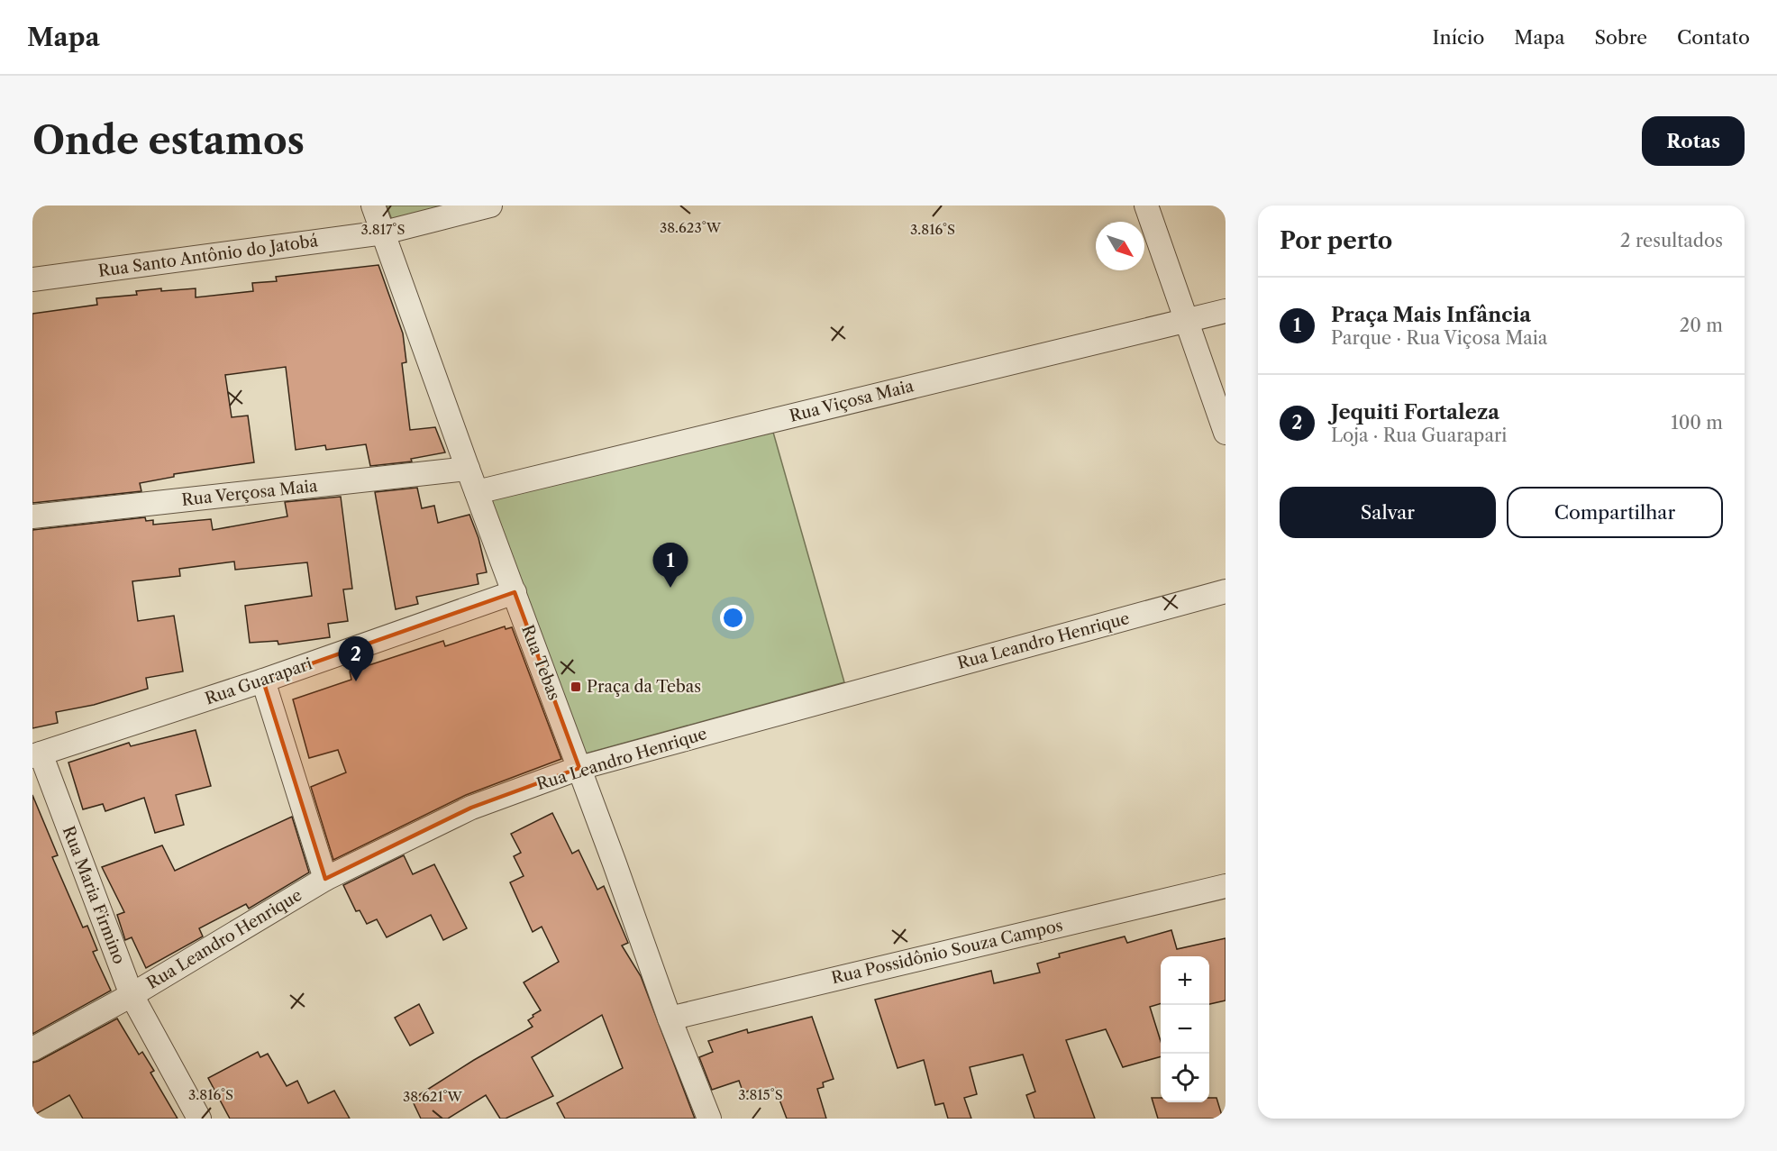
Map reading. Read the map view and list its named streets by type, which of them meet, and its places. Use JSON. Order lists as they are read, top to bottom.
{
  "streets": {
    "street": [
      "Rua Santo Antônio do Jatobá",
      "Rua Viçosa Maia",
      "Rua Verçosa Maia",
      "Rua Leandro Henrique",
      "Rua Tebas",
      "Rua Guarapari",
      "Rua Maria Firmino",
      "Rua Possidônio Souza Campos"
    ]
  },
  "crossings": [
    ["Rua Santo Antônio do Jatobá", "Rua Tebas"],
    ["Rua Viçosa Maia", "Rua Tebas"],
    ["Rua Verçosa Maia", "Rua Tebas"],
    ["Rua Leandro Henrique", "Rua Tebas"],
    ["Rua Leandro Henrique", "Rua Maria Firmino"],
    ["Rua Tebas", "Rua Guarapari"],
    ["Rua Tebas", "Rua Possidônio Souza Campos"],
    ["Rua Guarapari", "Rua Maria Firmino"]
  ],
  "places": {
    "transit": ["Praça da Tebas"]
  },
  "north": "bottom right",
  "page": {
    "header": "Mapa",
    "nav": [
      "Início",
      "Mapa",
      "Sobre",
      "Contato"
    ],
    "buttons": [
      "Rotas",
      ["Salvar", "Compartilhar"]
    ],
    "title": "Onde estamos",
    "heading": ["Por perto", "2 resultados"],
    "list": [
      {
        "mark": "1",
        "name": "Praça Mais Infância",
        "note": "Parque · Rua Viçosa Maia",
        "value": "20 m"
      },
      {
        "mark": "2",
        "name": "Jequiti Fortaleza",
        "note": "Loja · Rua Guarapari",
        "value": "100 m"
      }
    ],
    "pins": ["1", "2"],
    "map_buttons": ["+", "−"]
  },
  "coordinates": [
    "38.623°W",
    "3.817°S",
    "3.816°S",
    "3.815°S",
    "38.621°W"
  ]
}
